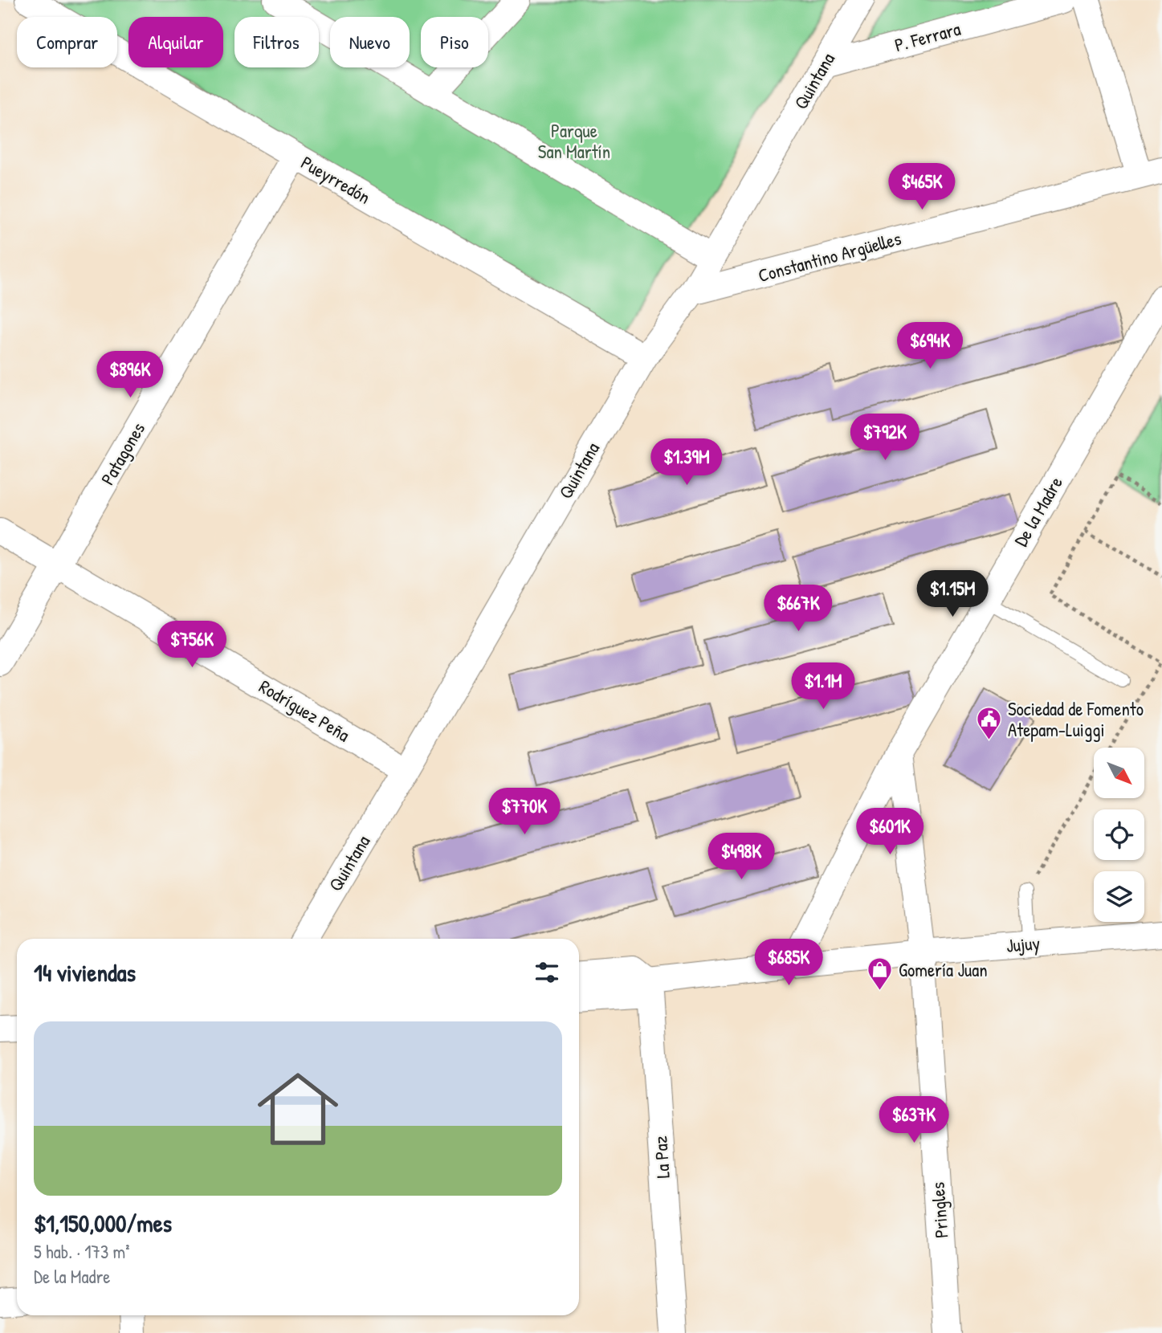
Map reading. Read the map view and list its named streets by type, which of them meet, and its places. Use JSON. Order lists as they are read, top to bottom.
{
  "streets": {
    "street": [
      "P. Ferrara",
      "Quintana",
      "Pueyrredón",
      "Constantino Argüelles",
      "Patagones",
      "De la Madre",
      "Rodríguez Peña",
      "Jujuy",
      "La Paz",
      "Pringles"
    ]
  },
  "crossings": [
    ["P. Ferrara", "Quintana"],
    ["Quintana", "Pueyrredón"],
    ["Quintana", "Constantino Argüelles"],
    ["Quintana", "Rodríguez Peña"],
    ["Pueyrredón", "Patagones"],
    ["Patagones", "Rodríguez Peña"],
    ["De la Madre", "Jujuy"],
    ["Jujuy", "La Paz"],
    ["Jujuy", "Pringles"]
  ],
  "parks": ["Parque San Martín"],
  "places": {
    "public building": ["Sociedad de Fomento Atepam-Luiggi"],
    "shop": ["Gomería Juan"]
  },
  "north": "bottom right",
  "page": {
    "chip": [
      "Comprar",
      "Alquilar",
      "Filtros",
      "Nuevo",
      "Piso"
    ],
    "price": [
      "$465K",
      "$694K",
      "$896K",
      "$792K",
      "$1.39M",
      "$1.15M",
      "$667K",
      "$756K",
      "$1.1M",
      "$770K",
      "$601K",
      "$498K",
      "$685K",
      "$637K"
    ],
    "heading": "14 viviendas",
    "list": [
      {
        "name": "$1,150,000/mes",
        "note": "5 hab. · 173 m² · De la Madre"
      }
    ]
  }
}
